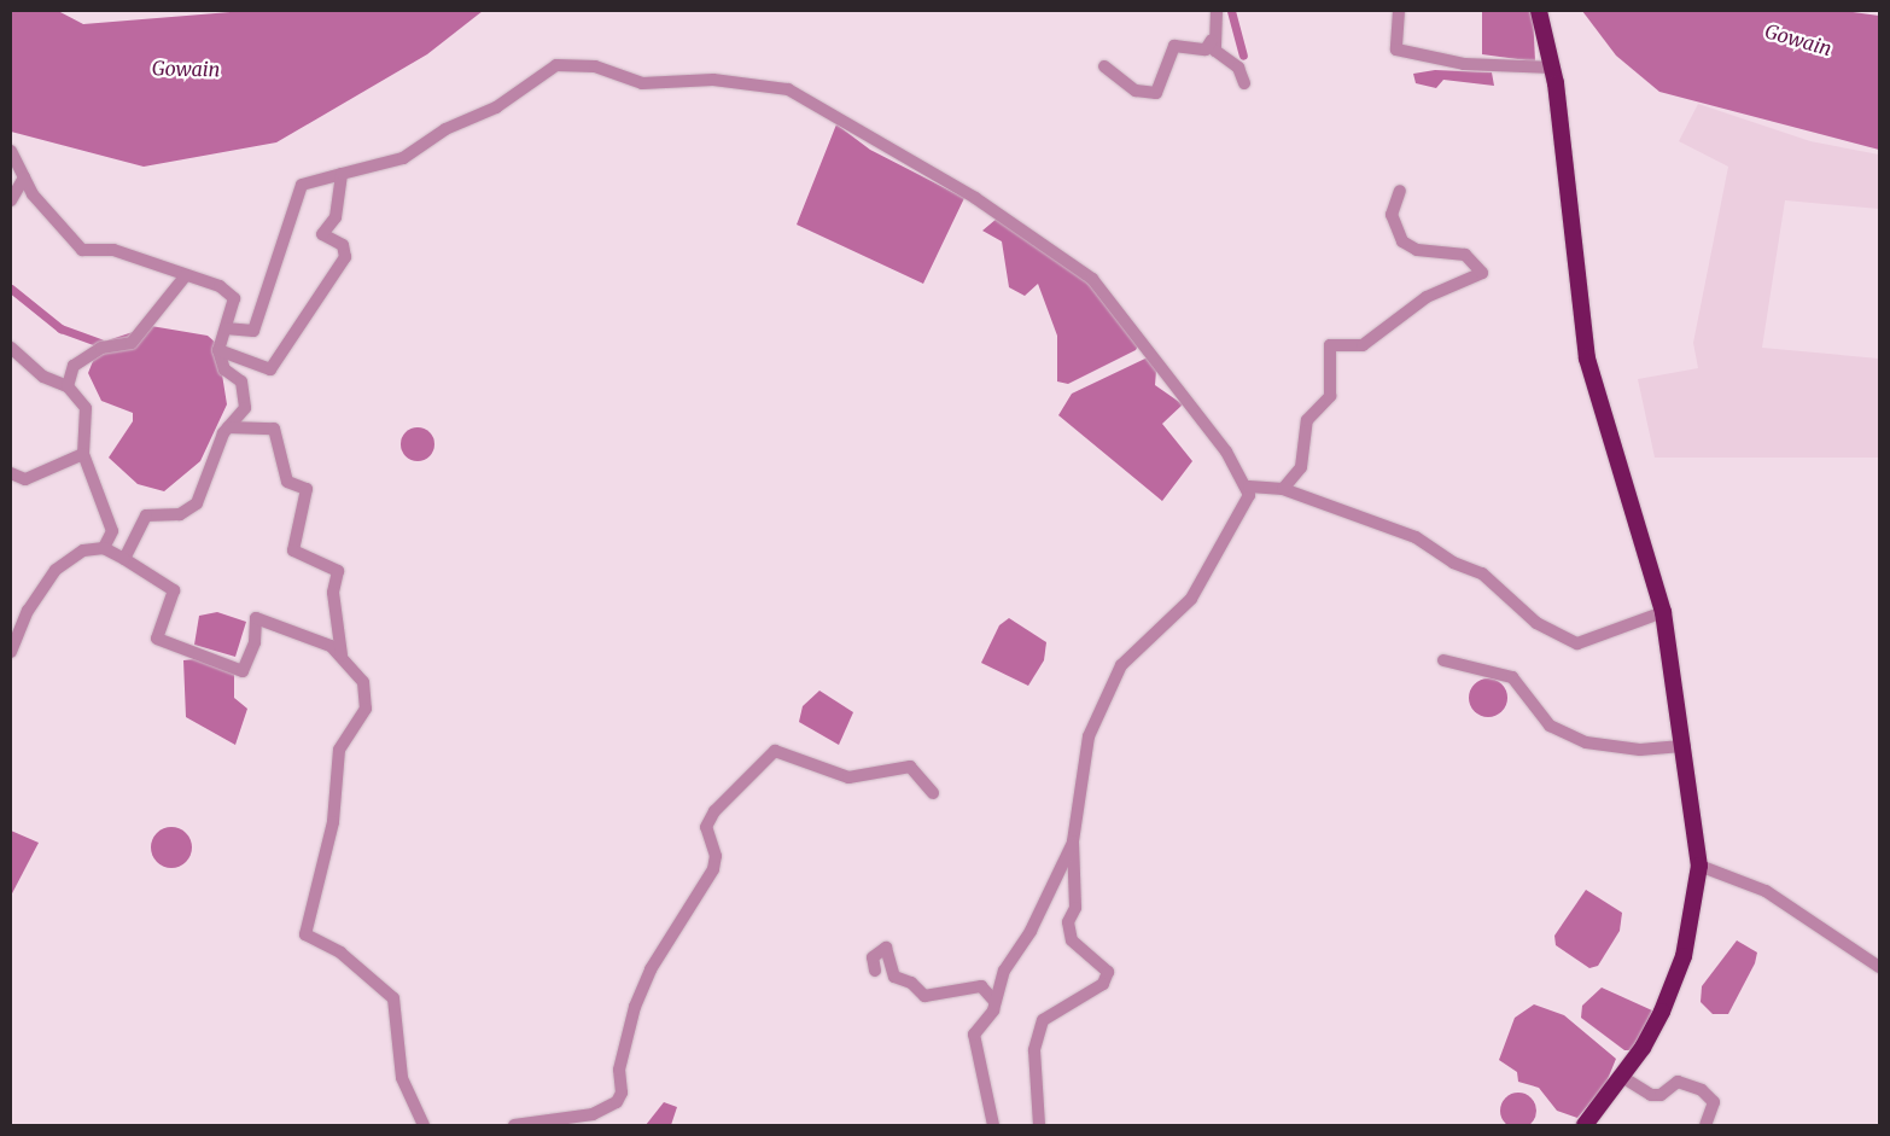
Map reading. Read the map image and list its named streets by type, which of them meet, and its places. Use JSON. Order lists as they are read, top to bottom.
{
  "water": ["Gowain"]
}
